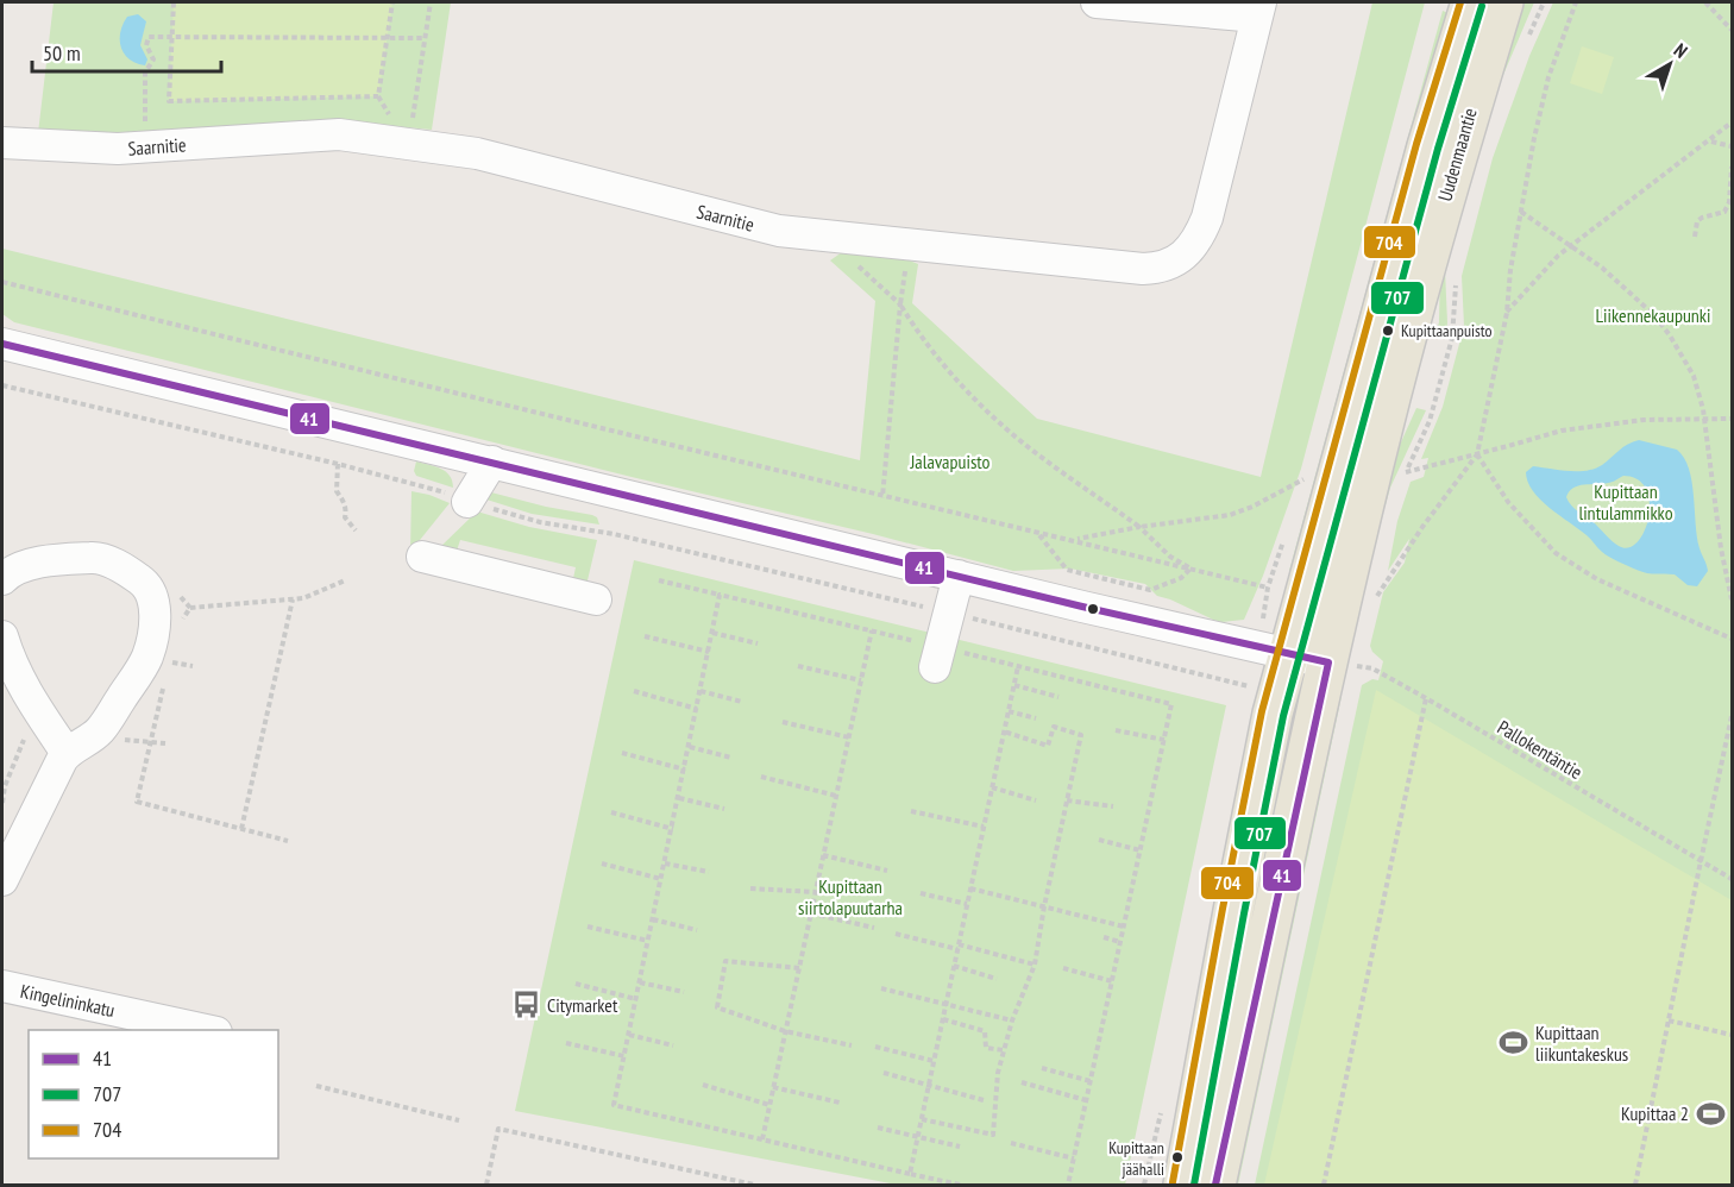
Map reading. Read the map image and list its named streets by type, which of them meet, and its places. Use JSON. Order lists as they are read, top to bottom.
{
  "streets": {
    "main road": ["Uudenmaantie"],
    "street": ["Saarnitie", "Kingelininkatu"],
    "path": ["Pallokentäntie"]
  },
  "crossings": [
    ["Uudenmaantie", "Pallokentäntie"]
  ],
  "parks": [
    "Liikennekaupunki",
    "Jalavapuisto",
    "Kupittaan lintulammikko",
    "Kupittaan siirtolapuutarha"
  ],
  "places": {
    "other": ["Kupittaanpuisto", "Kupittaan jäähalli"],
    "bus stop": ["Citymarket"],
    "sports": ["Kupittaan liikuntakeskus", "Kupittaa 2"]
  },
  "lines": ["transit line 704", "transit line 707", "transit line 41"],
  "legend": ["41", "707", "704"],
  "scale_bar": "50 m",
  "north": "top right"
}
